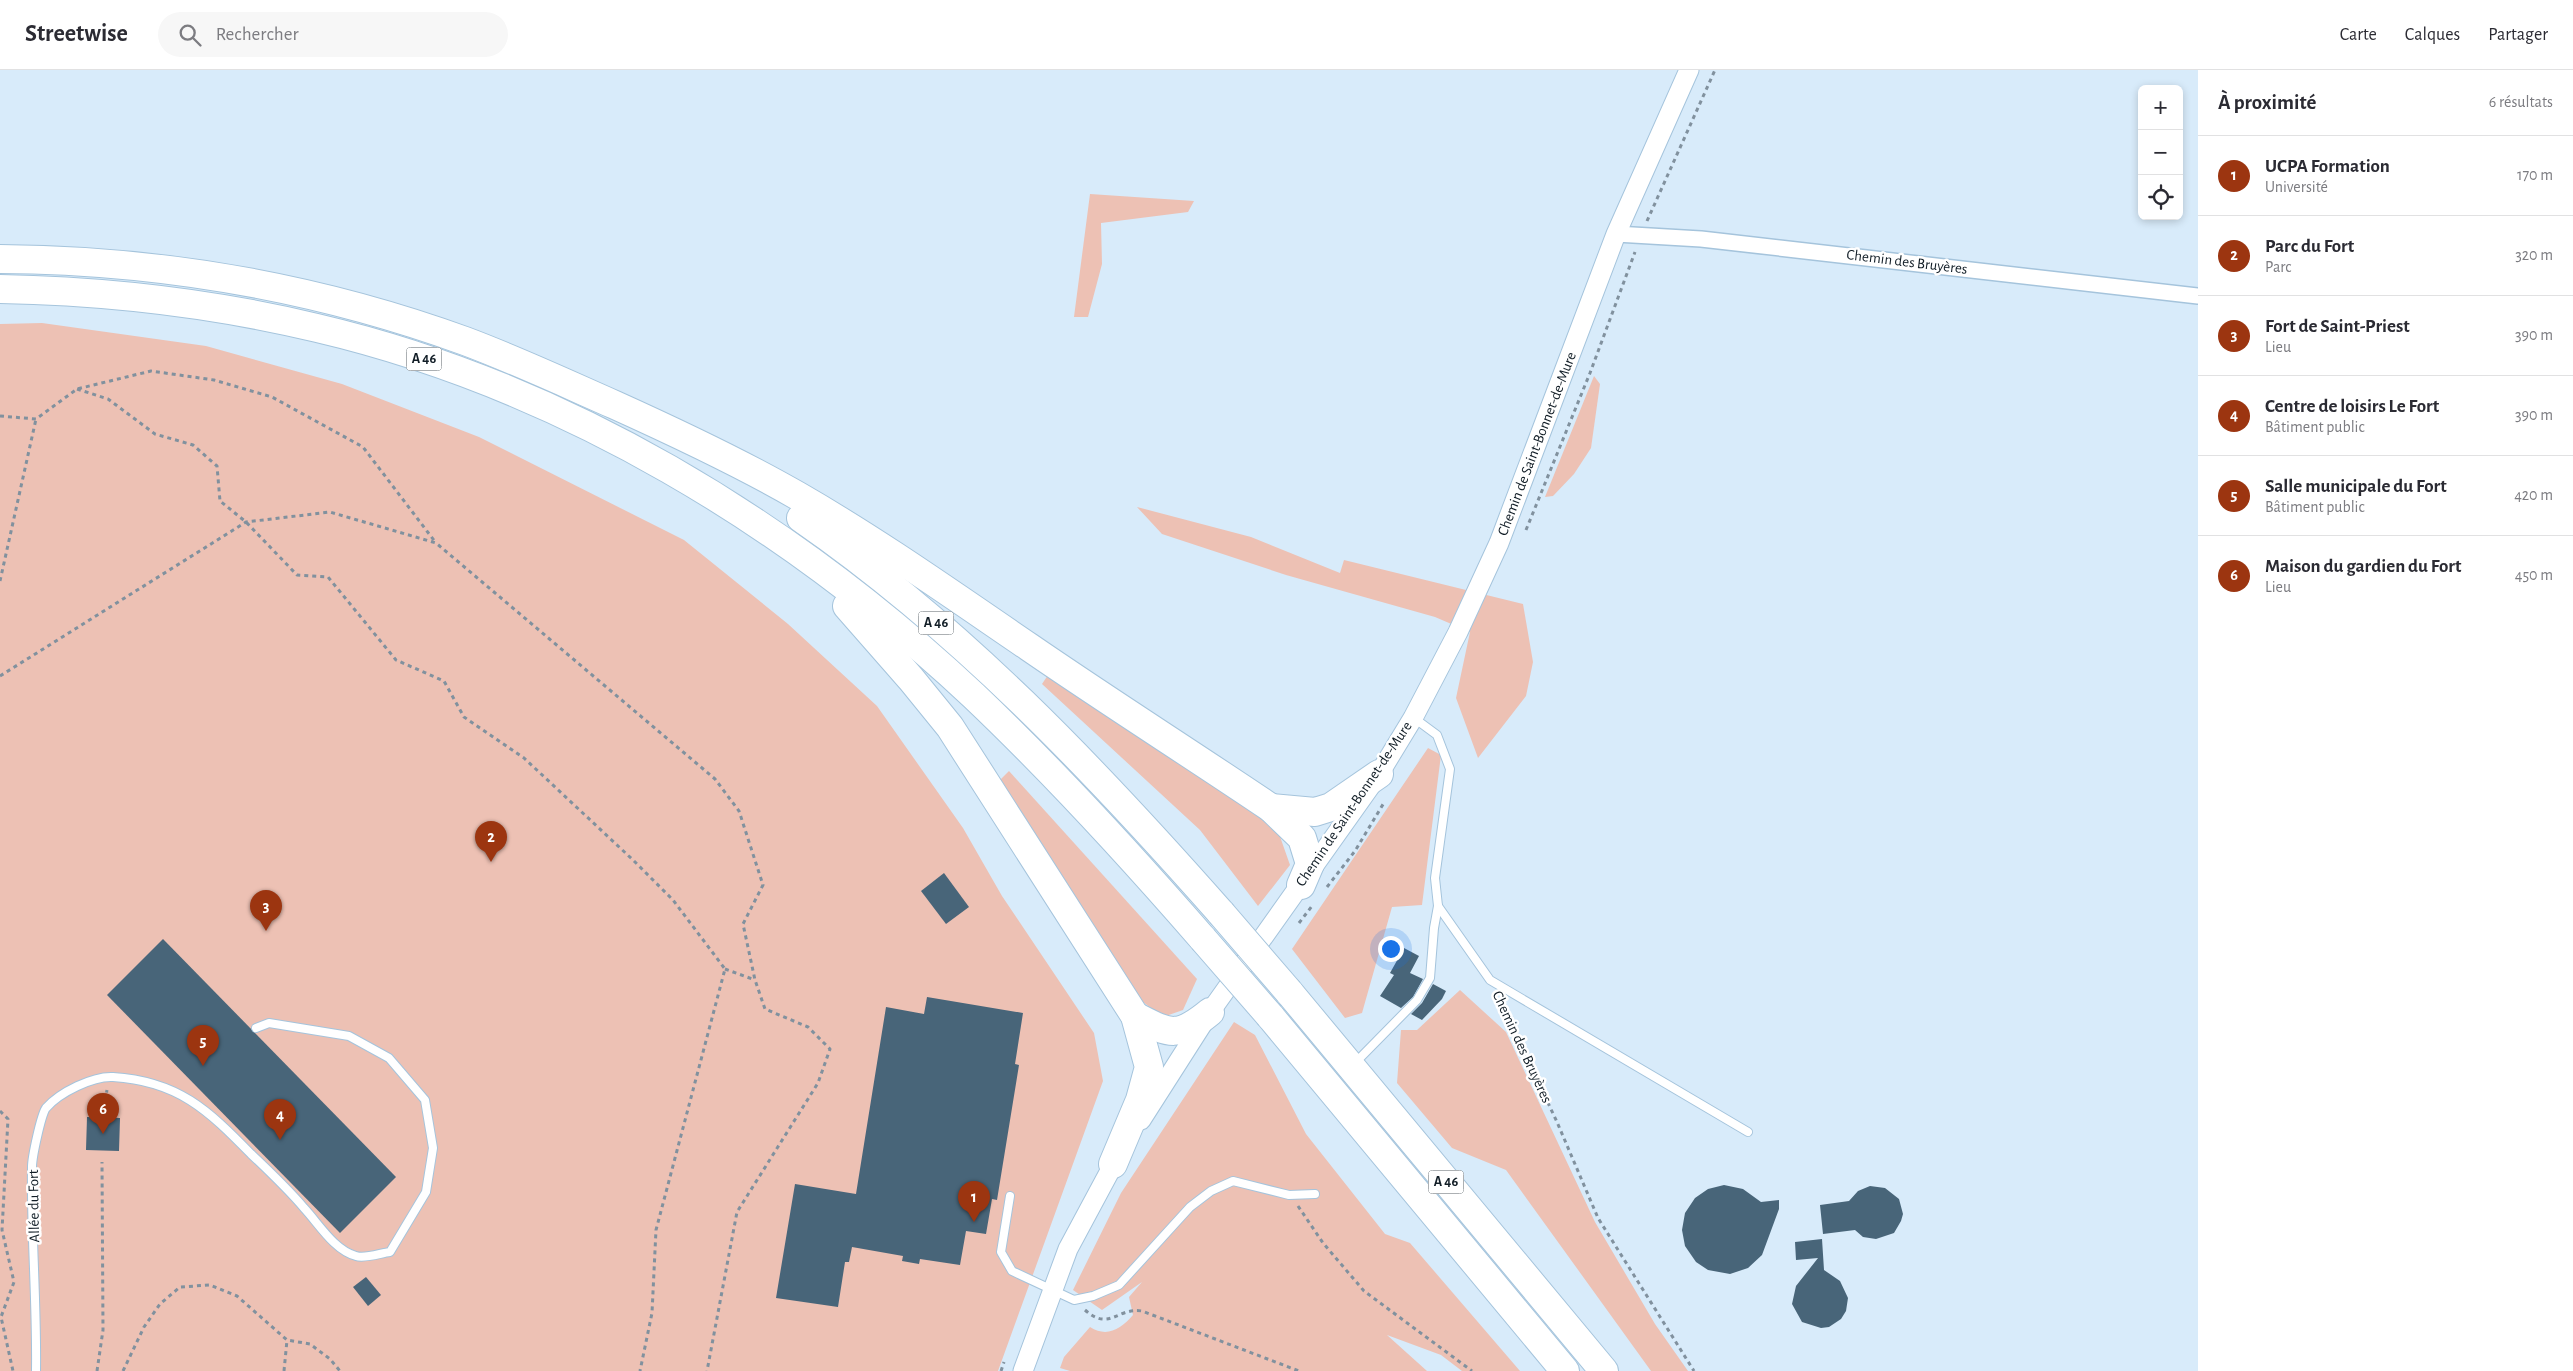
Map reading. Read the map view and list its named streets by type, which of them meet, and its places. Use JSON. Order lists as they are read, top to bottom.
{
  "streets": {
    "highway": ["A 46"],
    "street": ["Chemin des Bruyères", "Chemin de Saint-Bonnet-de-Mure"],
    "lane": ["Allée du Fort"]
  },
  "crossings": [
    ["Chemin des Bruyères", "Chemin de Saint-Bonnet-de-Mure"]
  ],
  "page": {
    "header": "Streetwise",
    "search": "Rechercher",
    "nav": ["Carte", "Calques", "Partager"],
    "heading": ["À proximité", "6 résultats"],
    "map_buttons": ["+", "−"],
    "list": [
      {
        "mark": "1",
        "name": "UCPA Formation",
        "note": "Université",
        "value": "170 m"
      },
      {
        "mark": "2",
        "name": "Parc du Fort",
        "note": "Parc",
        "value": "320 m"
      },
      {
        "mark": "3",
        "name": "Fort de Saint-Priest",
        "note": "Lieu",
        "value": "390 m"
      },
      {
        "mark": "4",
        "name": "Centre de loisirs Le Fort",
        "note": "Bâtiment public",
        "value": "390 m"
      },
      {
        "mark": "5",
        "name": "Salle municipale du Fort",
        "note": "Bâtiment public",
        "value": "420 m"
      },
      {
        "mark": "6",
        "name": "Maison du gardien du Fort",
        "note": "Lieu",
        "value": "450 m"
      }
    ],
    "pins": [
      "2",
      "3",
      "5",
      "6",
      "4",
      "1"
    ]
  }
}
